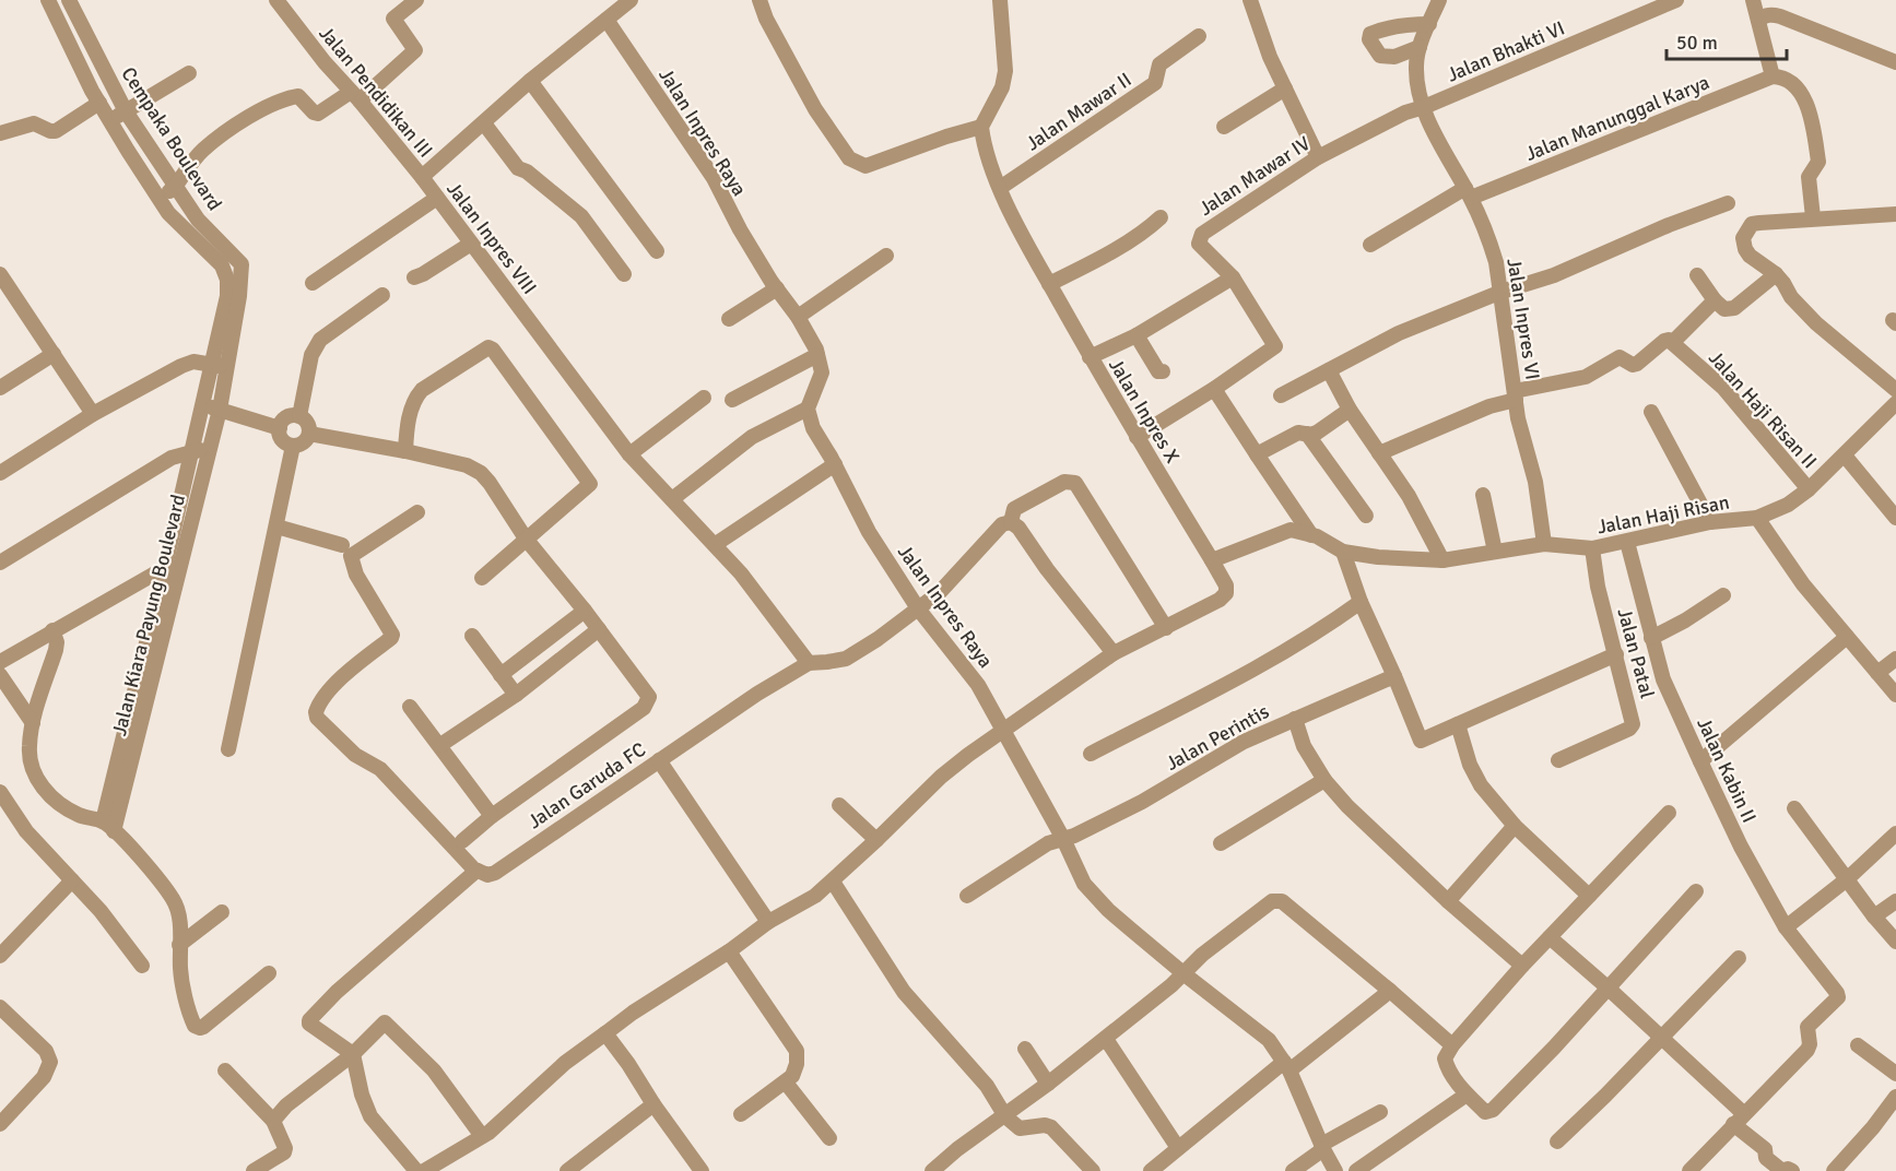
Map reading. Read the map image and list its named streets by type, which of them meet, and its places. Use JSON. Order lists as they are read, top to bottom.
{
  "streets": {
    "street": [
      "Jalan Bhakti VI",
      "Jalan Pendidikan III",
      "Jalan Mawar II",
      "Jalan Manunggal Karya",
      "Jalan Inpres Raya",
      "Cempaka Boulevard",
      "Jalan Mawar IV",
      "Jalan Inpres VIII",
      "Jalan Inpres VI",
      "Jalan Haji Risan II",
      "Jalan Inpres X",
      "Jalan Haji Risan",
      "Jalan Kiara Payung Boulevard",
      "Jalan Patal",
      "Jalan Perintis",
      "Jalan Kabin II",
      "Jalan Garuda FC"
    ]
  },
  "crossings": [
    ["Jalan Bhakti VI", "Jalan Mawar IV"],
    ["Jalan Bhakti VI", "Jalan Inpres VI"],
    ["Jalan Pendidikan III", "Jalan Inpres VIII"],
    ["Jalan Mawar II", "Jalan Inpres X"],
    ["Jalan Manunggal Karya", "Jalan Inpres VI"],
    ["Jalan Inpres Raya", "Jalan Inpres VIII"],
    ["Jalan Inpres Raya", "Jalan Inpres X"],
    ["Jalan Inpres Raya", "Jalan Perintis"],
    ["Jalan Inpres Raya", "Jalan Garuda FC"],
    ["Cempaka Boulevard", "Jalan Kiara Payung Boulevard"],
    ["Jalan Mawar IV", "Jalan Inpres VI"],
    ["Jalan Inpres VIII", "Jalan Garuda FC"],
    ["Jalan Inpres VI", "Jalan Haji Risan"],
    ["Jalan Haji Risan II", "Jalan Haji Risan"],
    ["Jalan Inpres X", "Jalan Haji Risan"],
    ["Jalan Inpres X", "Jalan Garuda FC"],
    ["Jalan Haji Risan", "Jalan Patal"],
    ["Jalan Haji Risan", "Jalan Kabin II"]
  ],
  "scale_bar": "50 m"
}
